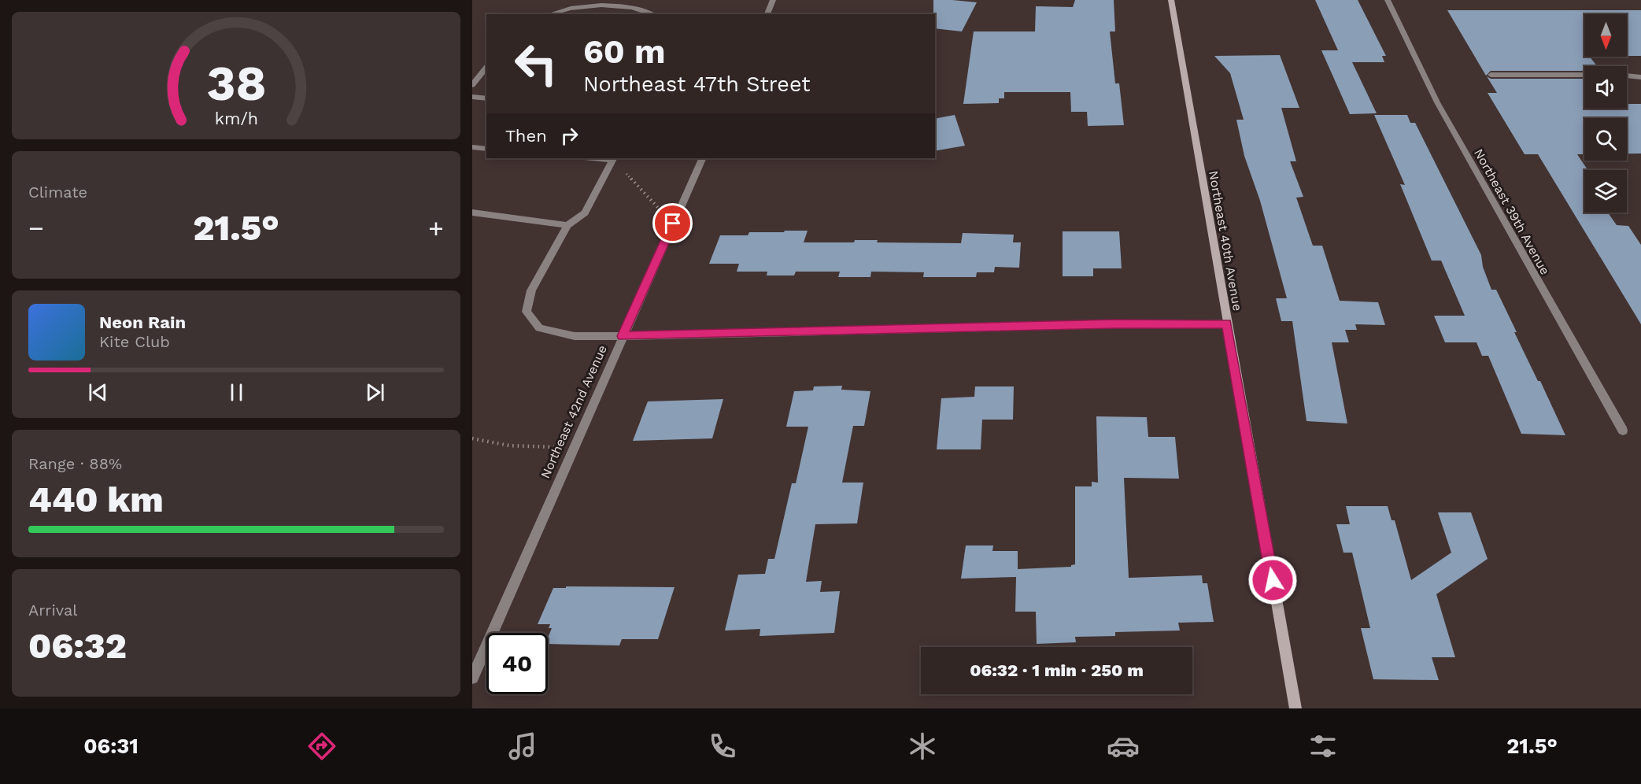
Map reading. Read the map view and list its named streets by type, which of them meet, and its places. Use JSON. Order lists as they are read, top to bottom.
{
  "streets": {
    "street": ["Northeast 39th Avenue", "Northeast 40th Avenue", "Northeast 42nd Avenue"]
  },
  "north": "bottom",
  "page": {
    "turn": ["60 m", "Northeast 47th Street"],
    "then": "Then",
    "tile": [
      "Climate",
      ["Range · 88%", "440 km"],
      ["Arrival", "06:32"]
    ],
    "heat": ["−", "21.5°", "+"],
    "song": ["Neon Rain", "Kite Club"],
    "limit": "40",
    "trip": "06:32 · 1 min · 250 m",
    "tabs": ["06:31", "21.5°"],
    "gauge": ["38", "km/h"]
  }
}
